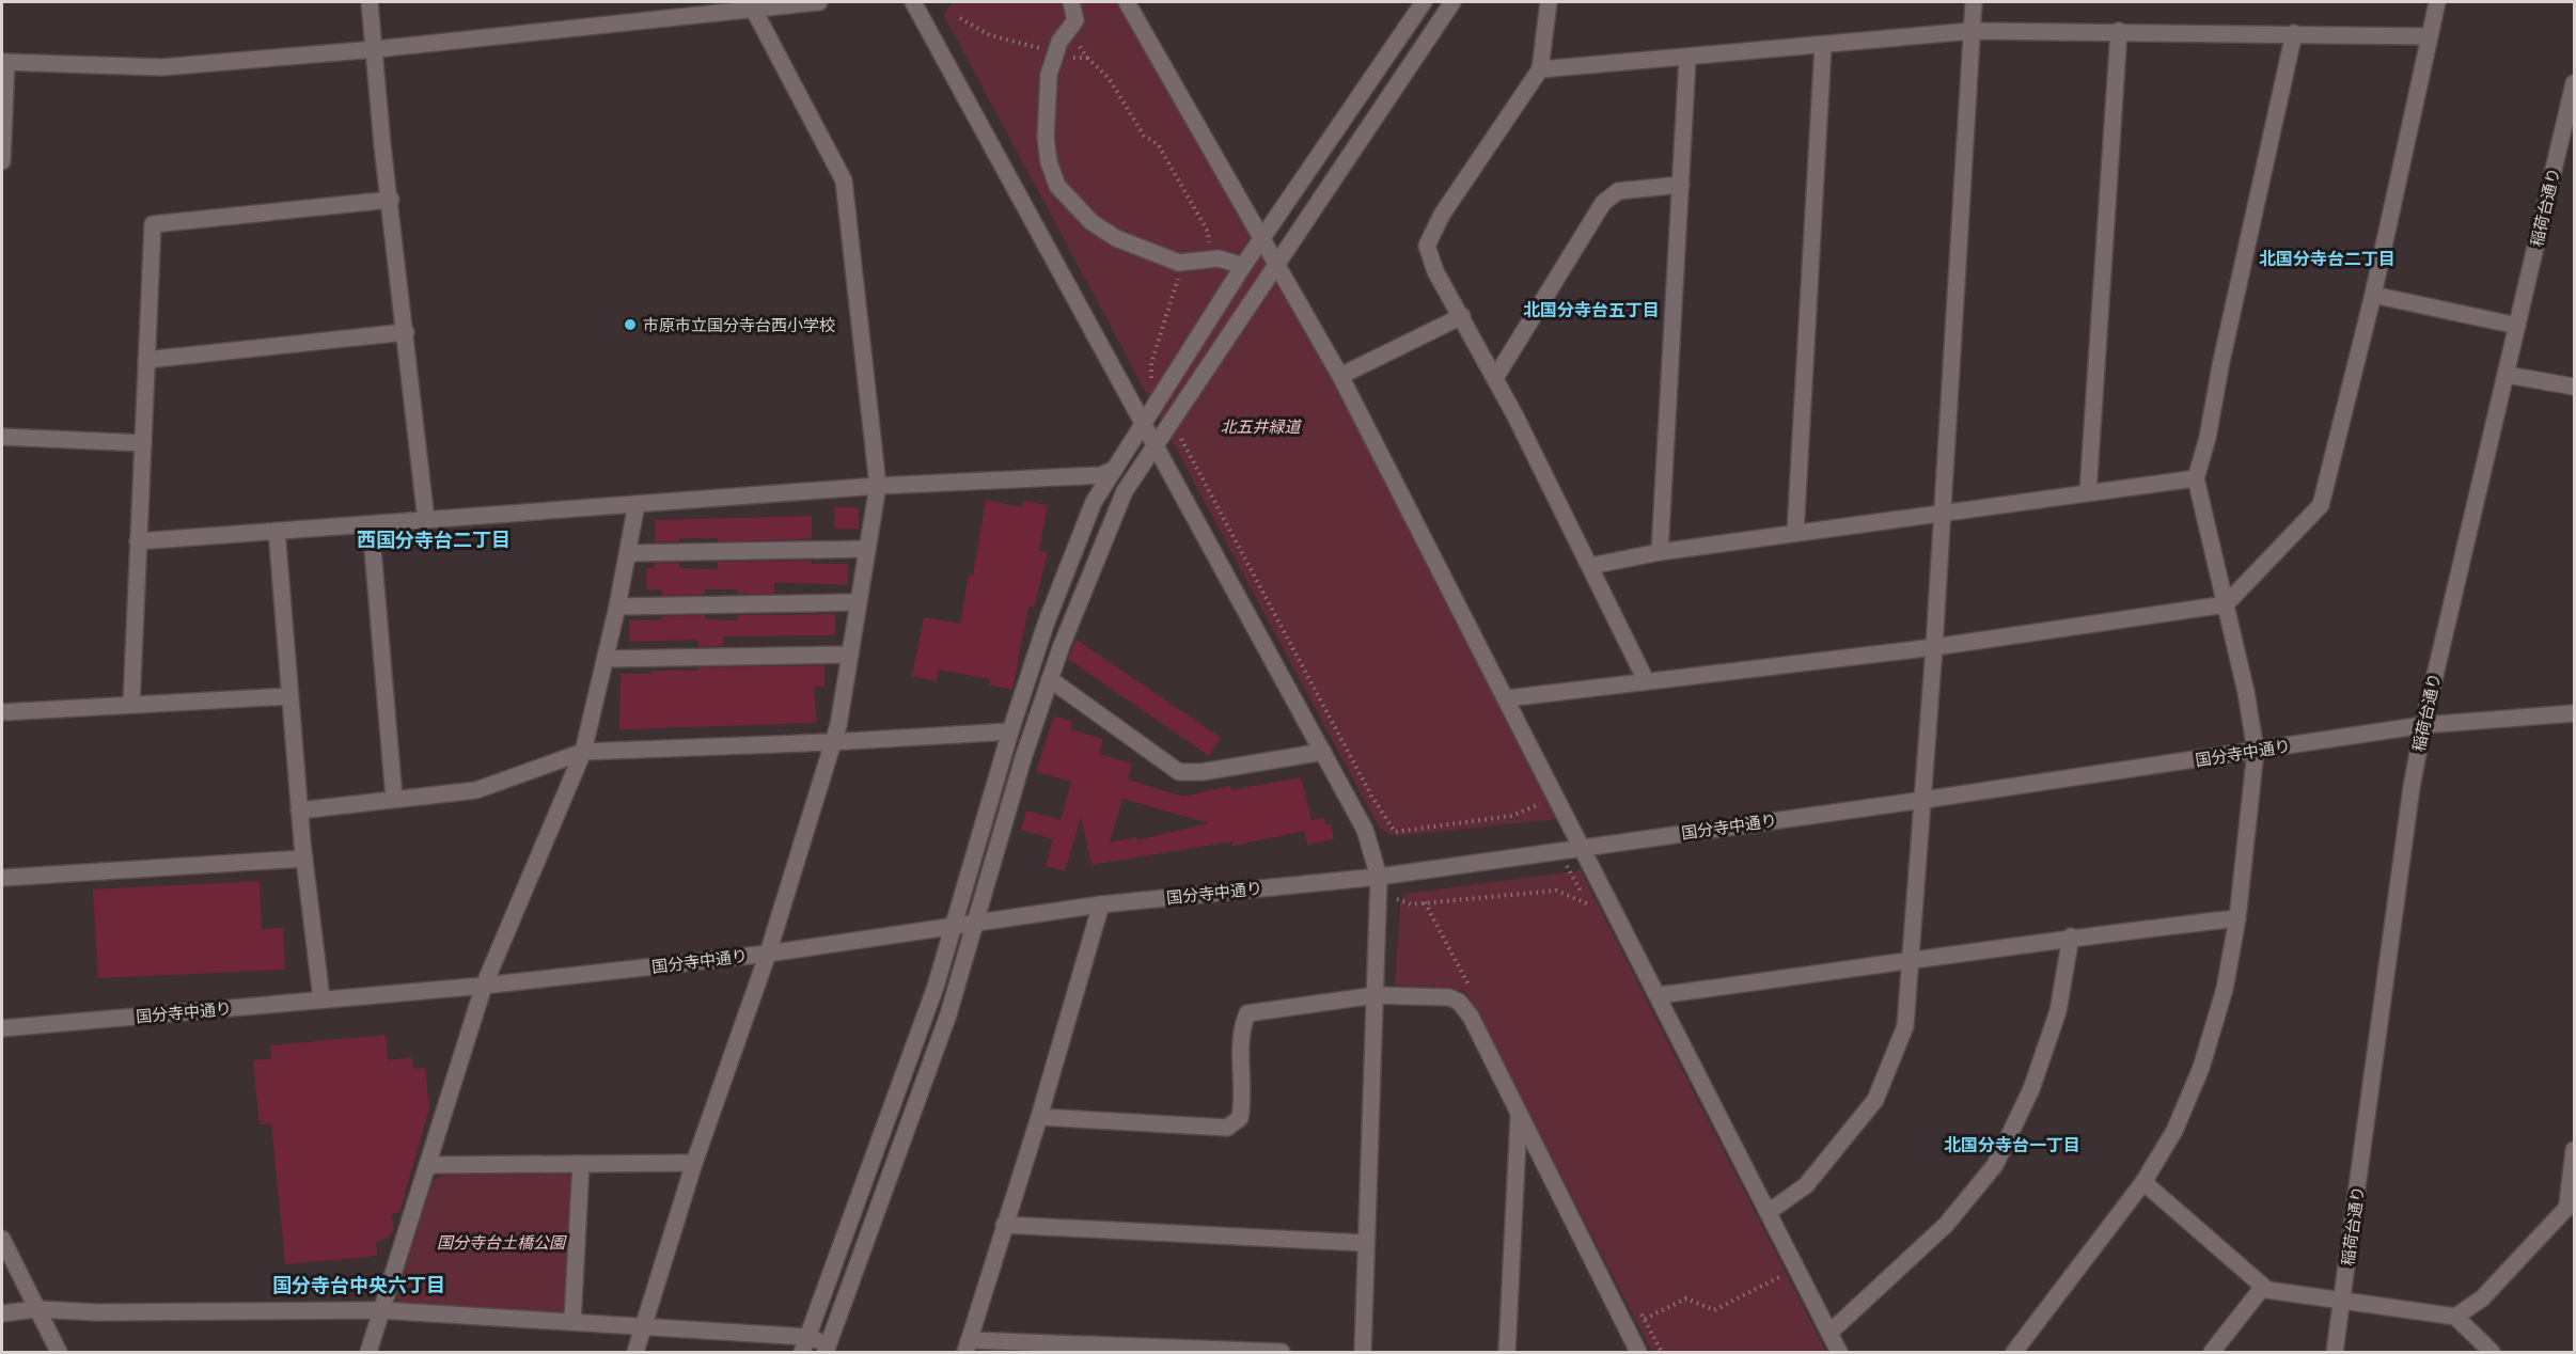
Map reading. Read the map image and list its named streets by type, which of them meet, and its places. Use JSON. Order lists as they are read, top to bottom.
{
  "streets": {
    "street": ["稲荷台通り", "国分寺中通り"]
  },
  "crossings": [
    ["稲荷台通り", "国分寺中通り"]
  ],
  "districts": [
    "北国分寺台二丁目",
    "北国分寺台五丁目",
    "西国分寺台二丁目",
    "北国分寺台一丁目",
    "国分寺台中央六丁目"
  ],
  "parks": ["北五井緑道", "国分寺台土橋公園"],
  "places": ["市原市立国分寺台西小学校"]
}
